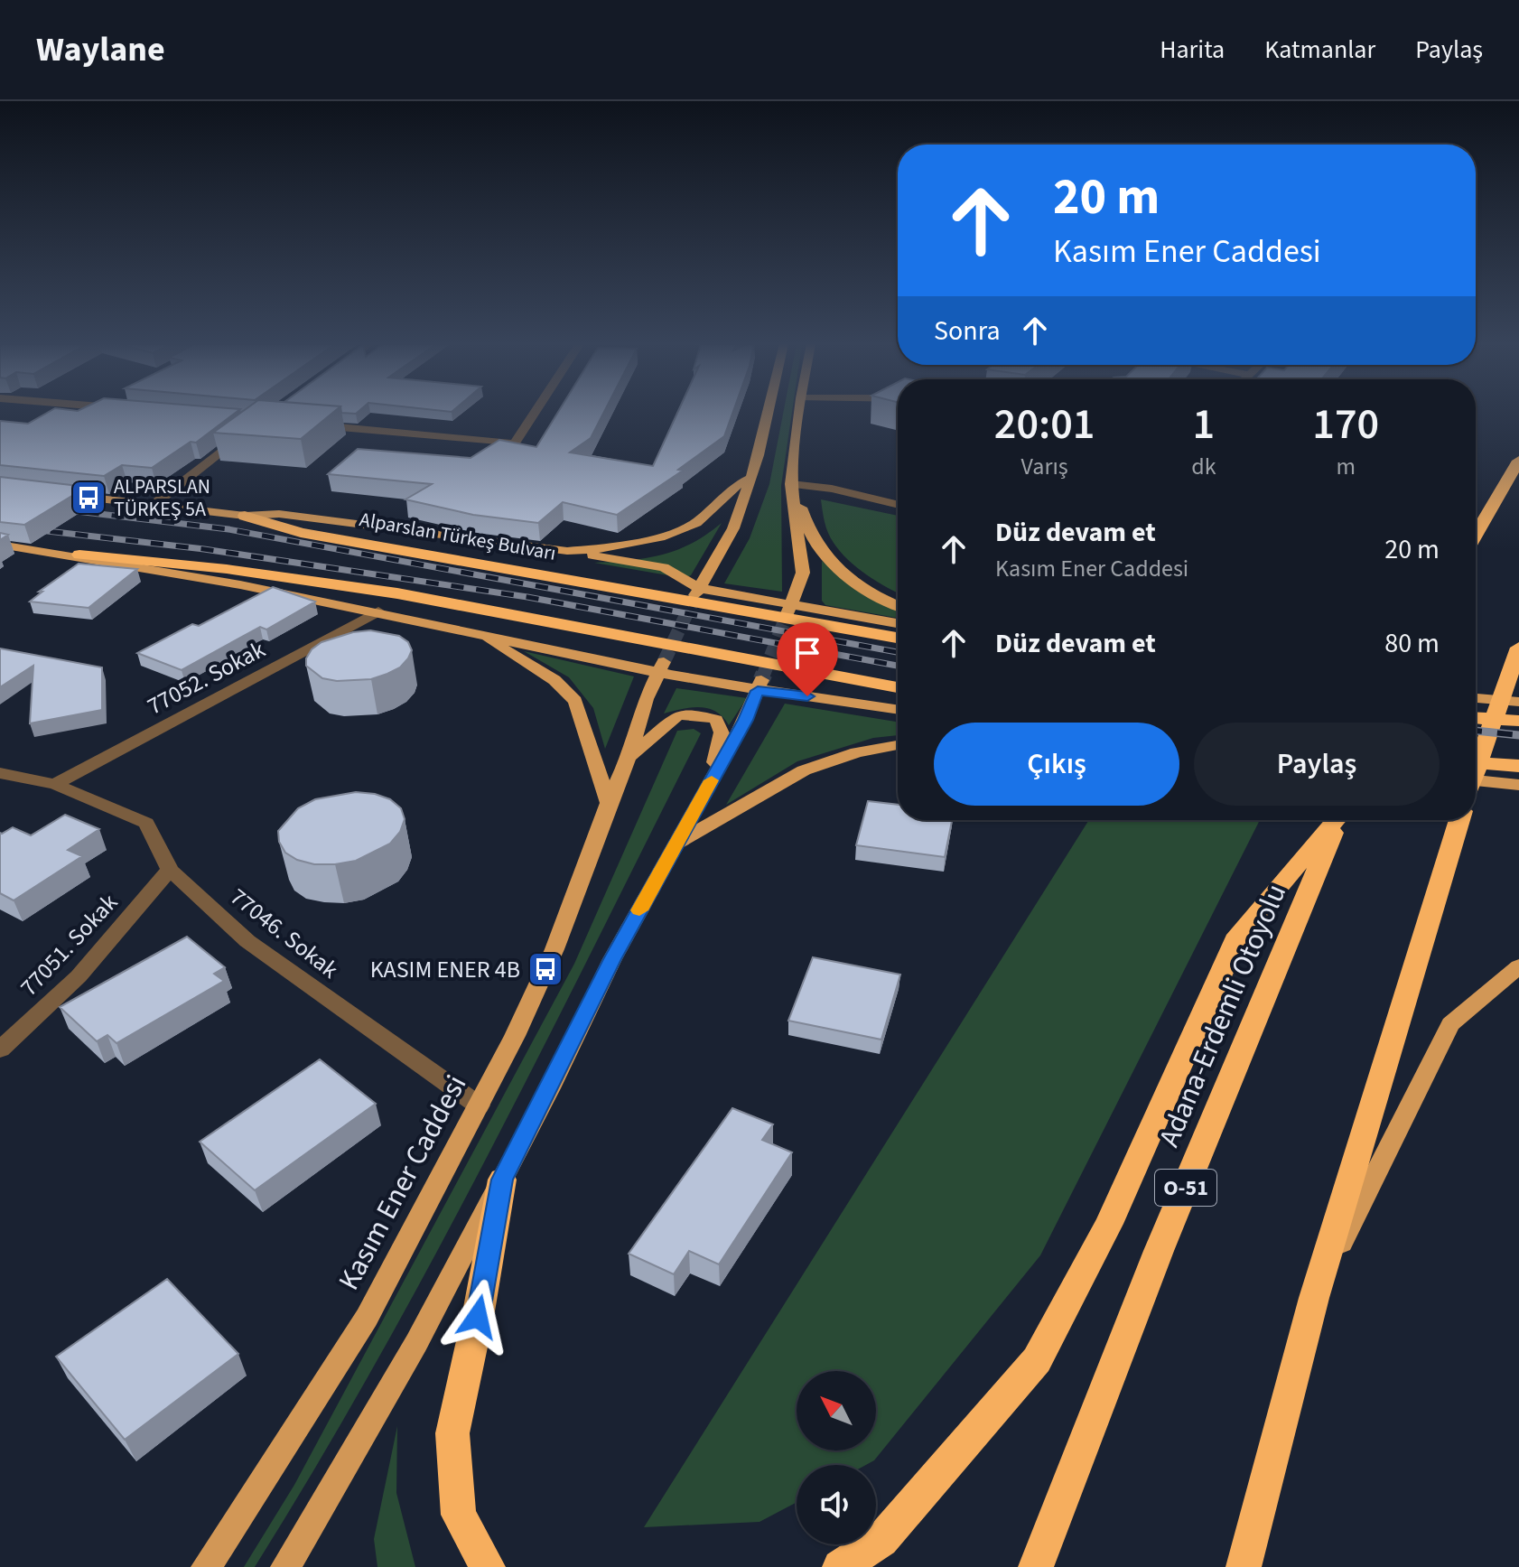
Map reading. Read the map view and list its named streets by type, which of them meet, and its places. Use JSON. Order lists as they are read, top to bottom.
{
  "streets": {
    "highway": ["Alparslan Türkeş Bulvarı", "Adana-Erdemli Otoyolu", "O-51"],
    "main road": ["Kasım Ener Caddesi"],
    "street": ["77052. Sokak", "77046. Sokak", "77051. Sokak"]
  },
  "crossings": [
    ["77046. Sokak", "77051. Sokak"],
    ["77046. Sokak", "Kasım Ener Caddesi"]
  ],
  "places": {
    "bus stop": ["ALPARSLAN TÜRKEŞ 5A", "KASIM ENER 4B"]
  },
  "north": "top left",
  "page": {
    "header": "Waylane",
    "nav": ["Harita", "Katmanlar", "Paylaş"],
    "turn": ["20 m", "Kasım Ener Caddesi"],
    "then": "Sonra",
    "eta": [
      "20:01",
      "Varış",
      "1",
      "dk",
      "170",
      "m"
    ],
    "list": [
      {
        "name": "Düz devam et",
        "note": "Kasım Ener Caddesi",
        "value": "20 m"
      },
      {
        "name": "Düz devam et",
        "value": "80 m"
      }
    ],
    "buttons": ["Çıkış", "Paylaş"]
  }
}
